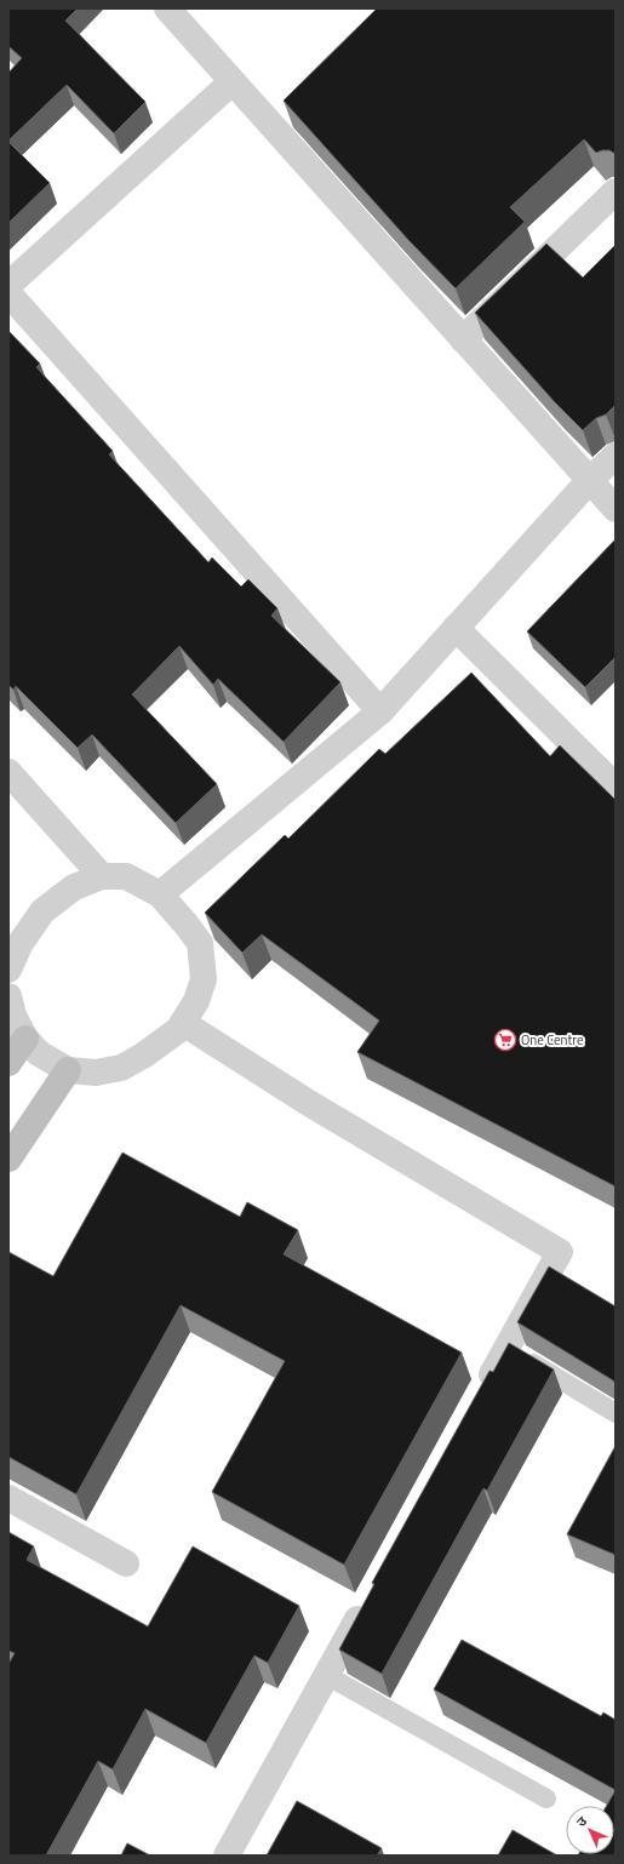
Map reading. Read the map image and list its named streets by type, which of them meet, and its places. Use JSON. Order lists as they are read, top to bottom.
{
  "places": {
    "supermarket": ["One Centre"]
  },
  "north": "top left"
}
